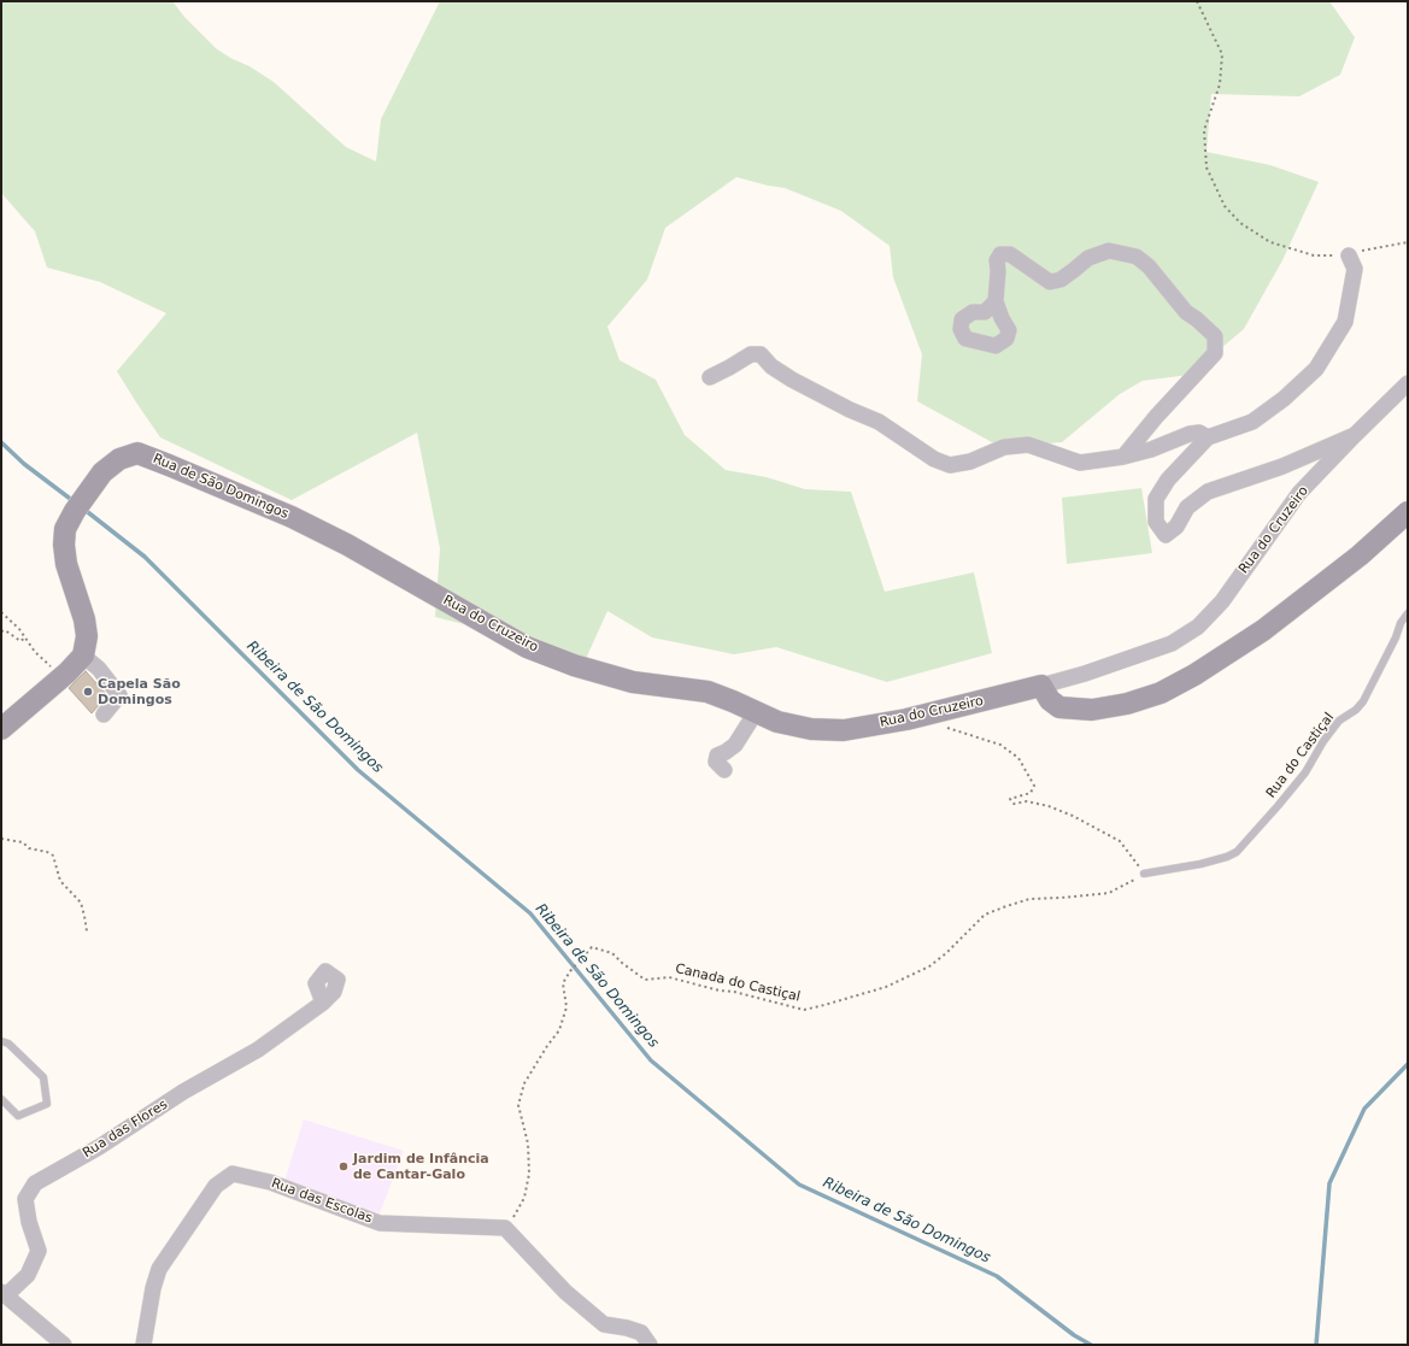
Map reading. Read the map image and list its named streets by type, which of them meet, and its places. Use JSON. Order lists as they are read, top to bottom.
{
  "streets": {
    "street": [
      "Rua de São Domingos",
      "Rua do Cruzeiro",
      "Rua das Flores",
      "Rua das Escolas"
    ],
    "lane": ["Rua do Castiçal"],
    "path": ["Canada do Castiçal"]
  },
  "crossings": [
    ["Rua de São Domingos", "Rua do Cruzeiro"],
    ["Rua do Castiçal", "Canada do Castiçal"],
    ["Canada do Castiçal", "Rua das Escolas"]
  ],
  "water": ["Ribeira de São Domingos"],
  "places": ["Capela São Domingos", "Jardim de Infância de Cantar-Galo"]
}
